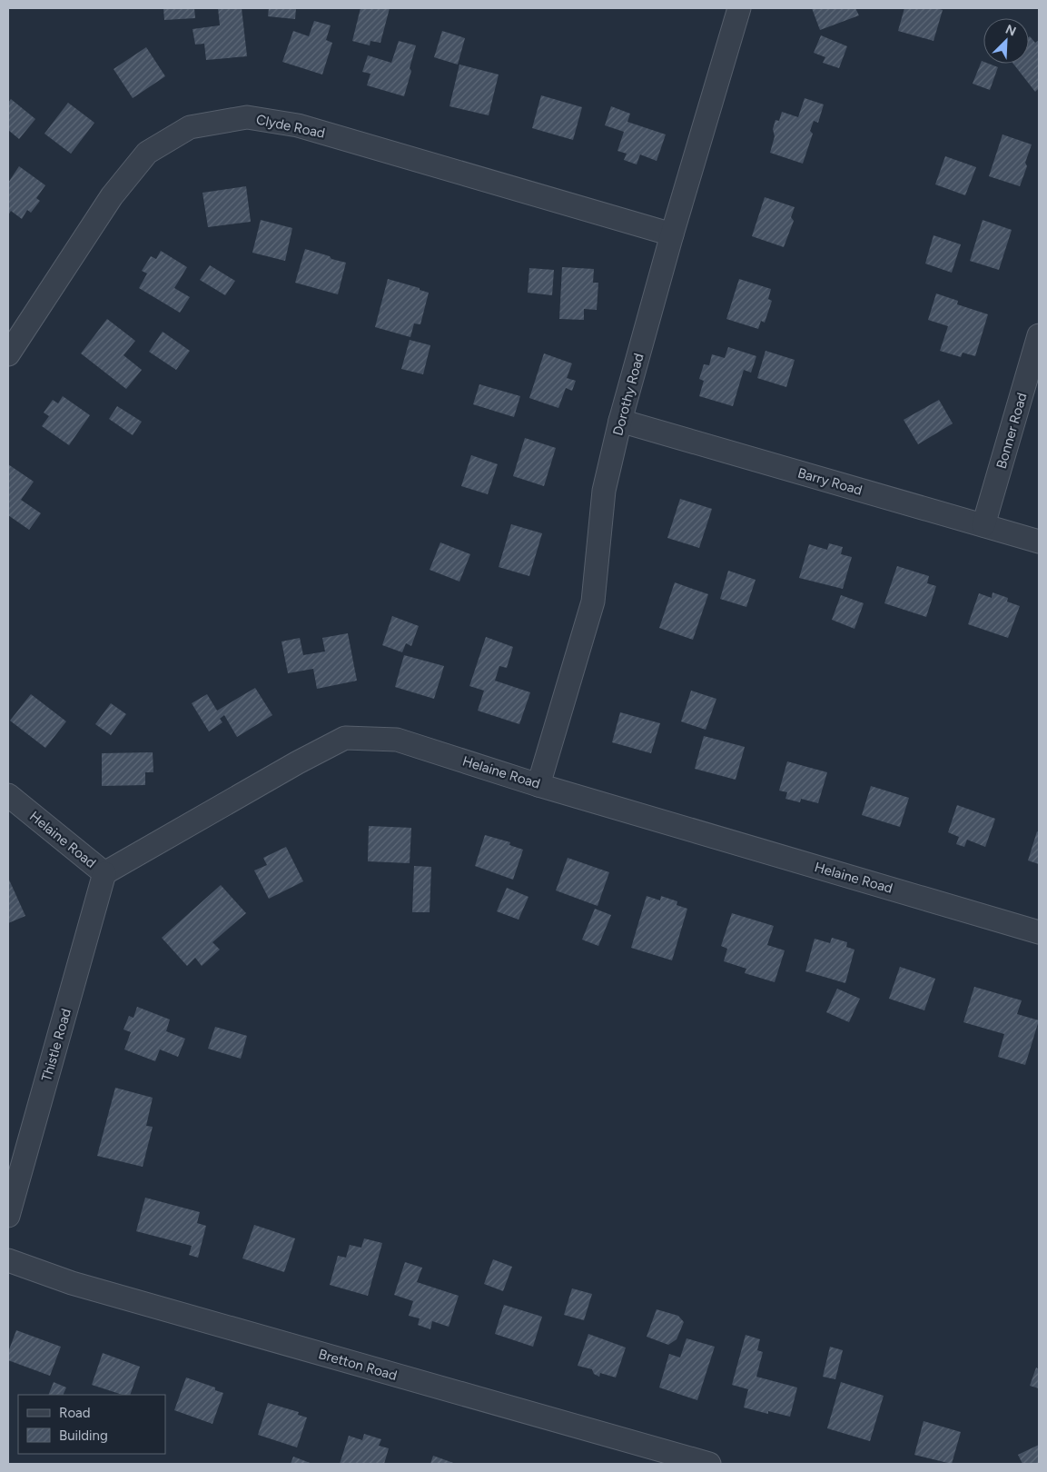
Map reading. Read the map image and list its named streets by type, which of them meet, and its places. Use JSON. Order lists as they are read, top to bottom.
{
  "streets": {
    "street": [
      "Clyde Road",
      "Dorothy Road",
      "Bonner Road",
      "Barry Road",
      "Helaine Road",
      "Thistle Road",
      "Bretton Road"
    ]
  },
  "crossings": [
    ["Clyde Road", "Dorothy Road"],
    ["Dorothy Road", "Barry Road"],
    ["Dorothy Road", "Helaine Road"],
    ["Bonner Road", "Barry Road"],
    ["Helaine Road", "Thistle Road"]
  ],
  "legend": ["Road", "Building"],
  "north": "top right"
}
